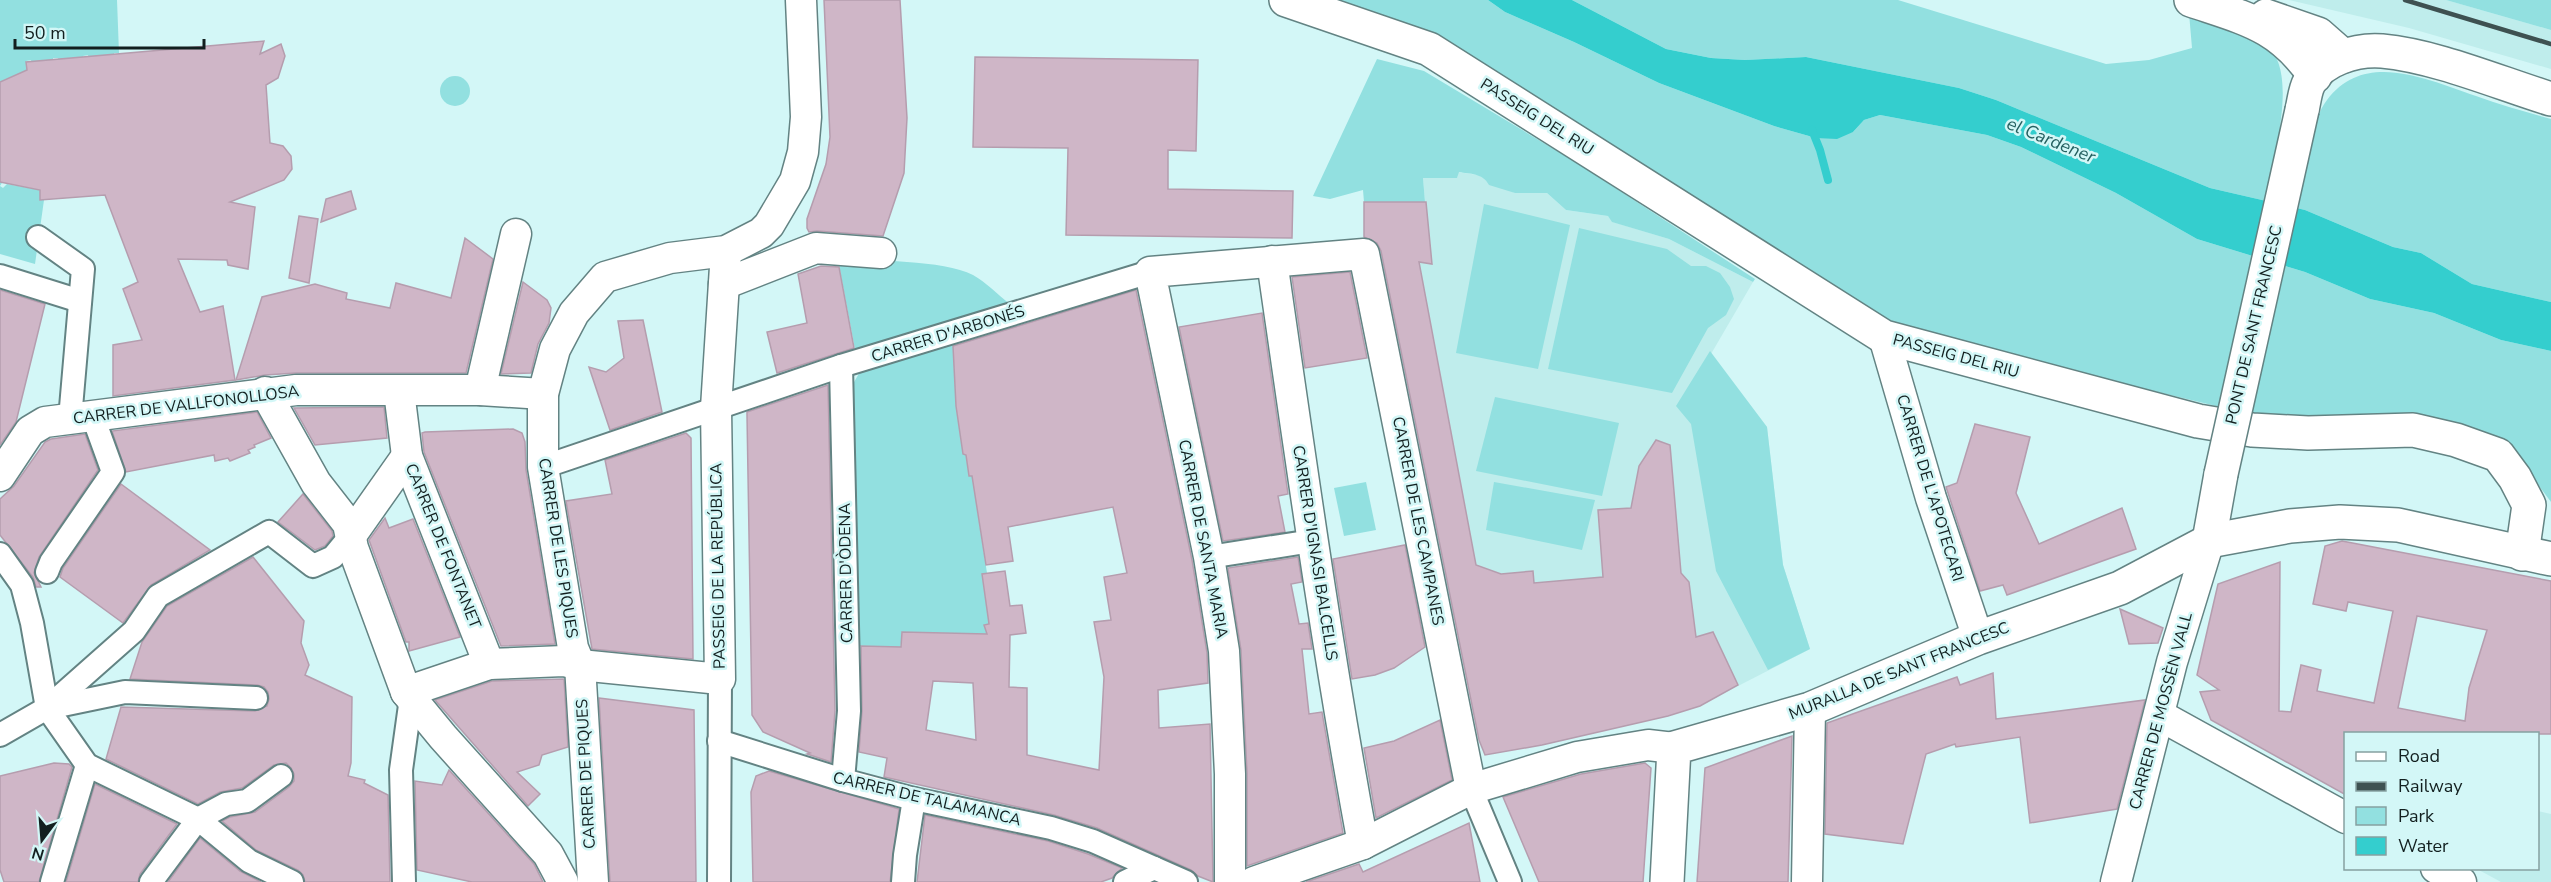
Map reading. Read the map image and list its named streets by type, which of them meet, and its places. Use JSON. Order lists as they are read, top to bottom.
{
  "streets": {
    "street": [
      "PASSEIG DEL RIU",
      "PONT DE SANT FRANCESC",
      "CARRER D'ARBONÉS",
      "CARRER DE VALLFONOLLOSA",
      "CARRER DE L'APOTECARI",
      "CARRER DE LES CAMPANES",
      "CARRER DE SANTA MARIA",
      "CARRER DE FONTANET",
      "CARRER DE LES PIQUES",
      "CARRER D'IGNASI BALCELLS",
      "PASSEIG DE LA REPÚBLICA",
      "CARRER D'ÒDENA",
      "MURALLA DE SANT FRANCESC",
      "CARRER DE MOSSÈN VALL",
      "CARRER DE PIQUES",
      "CARRER DE TALAMANCA"
    ]
  },
  "crossings": [
    ["PASSEIG DEL RIU", "CARRER DE L'APOTECARI"],
    ["PASSEIG DEL RIU", "MURALLA DE SANT FRANCESC"],
    ["PONT DE SANT FRANCESC", "MURALLA DE SANT FRANCESC"],
    ["PONT DE SANT FRANCESC", "CARRER DE MOSSÈN VALL"],
    ["CARRER D'ARBONÉS", "CARRER DE LES CAMPANES"],
    ["CARRER D'ARBONÉS", "CARRER DE SANTA MARIA"],
    ["CARRER D'ARBONÉS", "CARRER DE LES PIQUES"],
    ["CARRER D'ARBONÉS", "CARRER D'IGNASI BALCELLS"],
    ["CARRER D'ARBONÉS", "PASSEIG DE LA REPÚBLICA"],
    ["CARRER D'ARBONÉS", "CARRER D'ÒDENA"],
    ["CARRER DE VALLFONOLLOSA", "CARRER DE FONTANET"],
    ["CARRER DE VALLFONOLLOSA", "CARRER DE LES PIQUES"],
    ["CARRER DE L'APOTECARI", "MURALLA DE SANT FRANCESC"],
    ["CARRER DE LES PIQUES", "PASSEIG DE LA REPÚBLICA"],
    ["CARRER DE LES PIQUES", "CARRER DE PIQUES"],
    ["PASSEIG DE LA REPÚBLICA", "CARRER DE TALAMANCA"],
    ["CARRER D'ÒDENA", "CARRER DE TALAMANCA"],
    ["MURALLA DE SANT FRANCESC", "CARRER DE MOSSÈN VALL"]
  ],
  "water": ["el Cardener"],
  "legend": [
    "Road",
    "Railway",
    "Park",
    "Water"
  ],
  "scale_bar": "50 m",
  "north": "bottom"
}
